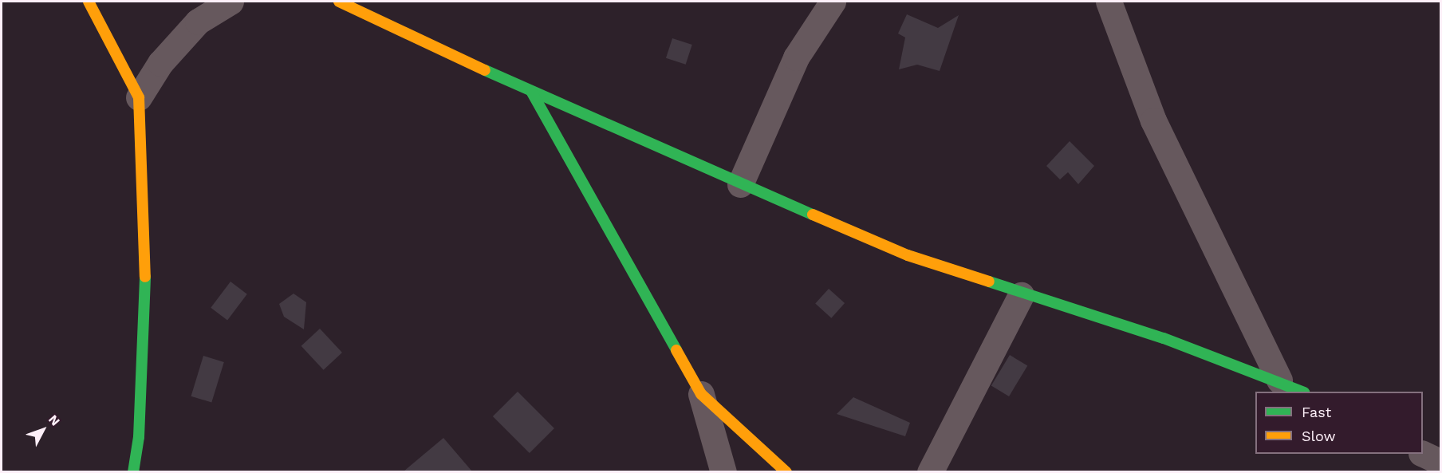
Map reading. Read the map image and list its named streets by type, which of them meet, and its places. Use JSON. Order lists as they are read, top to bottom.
{
  "legend": ["Fast", "Slow"],
  "north": "top right"
}
